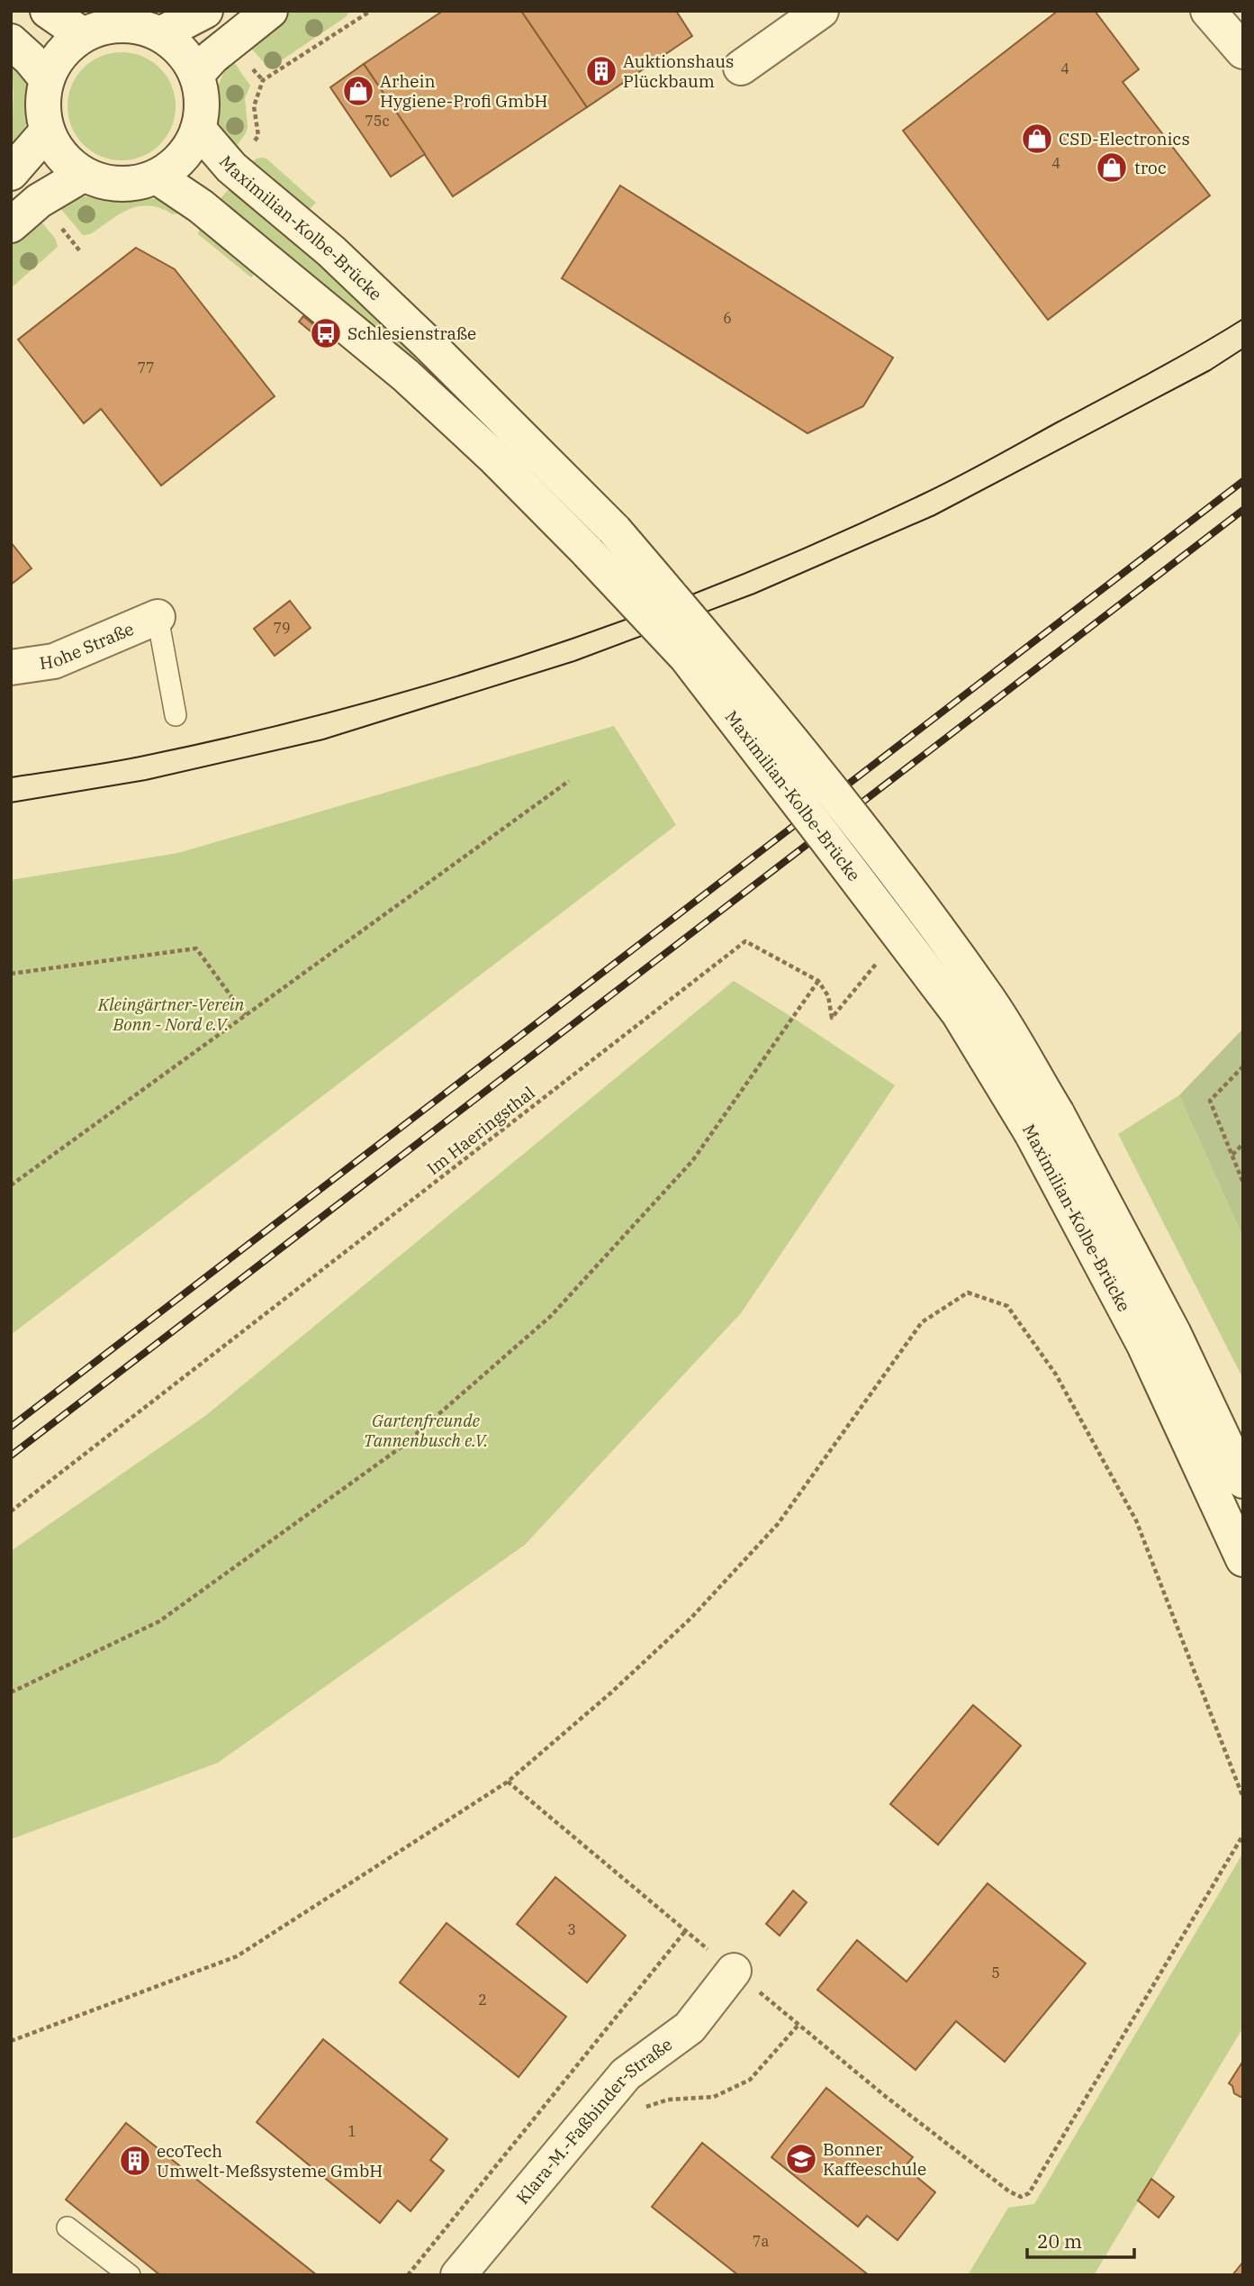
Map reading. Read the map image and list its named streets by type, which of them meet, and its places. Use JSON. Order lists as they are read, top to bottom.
{
  "streets": {
    "street": ["Maximilian-Kolbe-Brücke", "Hohe Straße", "Klara-M.-Faßbinder-Straße"],
    "path": ["Im Haeringsthal"]
  },
  "parks": ["Kleingärtner-Verein Bonn - Nord e.V.", "Gartenfreunde Tannenbusch e.V."],
  "places": {
    "building": ["Auktionshaus Plückbaum", "ecoTech Umwelt-Meßsysteme GmbH"],
    "shop": ["Arhein Hygiene-Profi GmbH", "CSD-Electronics", "troc"],
    "bus stop": ["Schlesienstraße"],
    "school or university": ["Bonner Kaffeeschule"]
  },
  "house_numbers": [
    "4",
    "75c",
    "4",
    "6",
    "77",
    "79",
    "3",
    "5",
    "2",
    "1",
    "7a"
  ],
  "scale_bar": "20 m"
}
